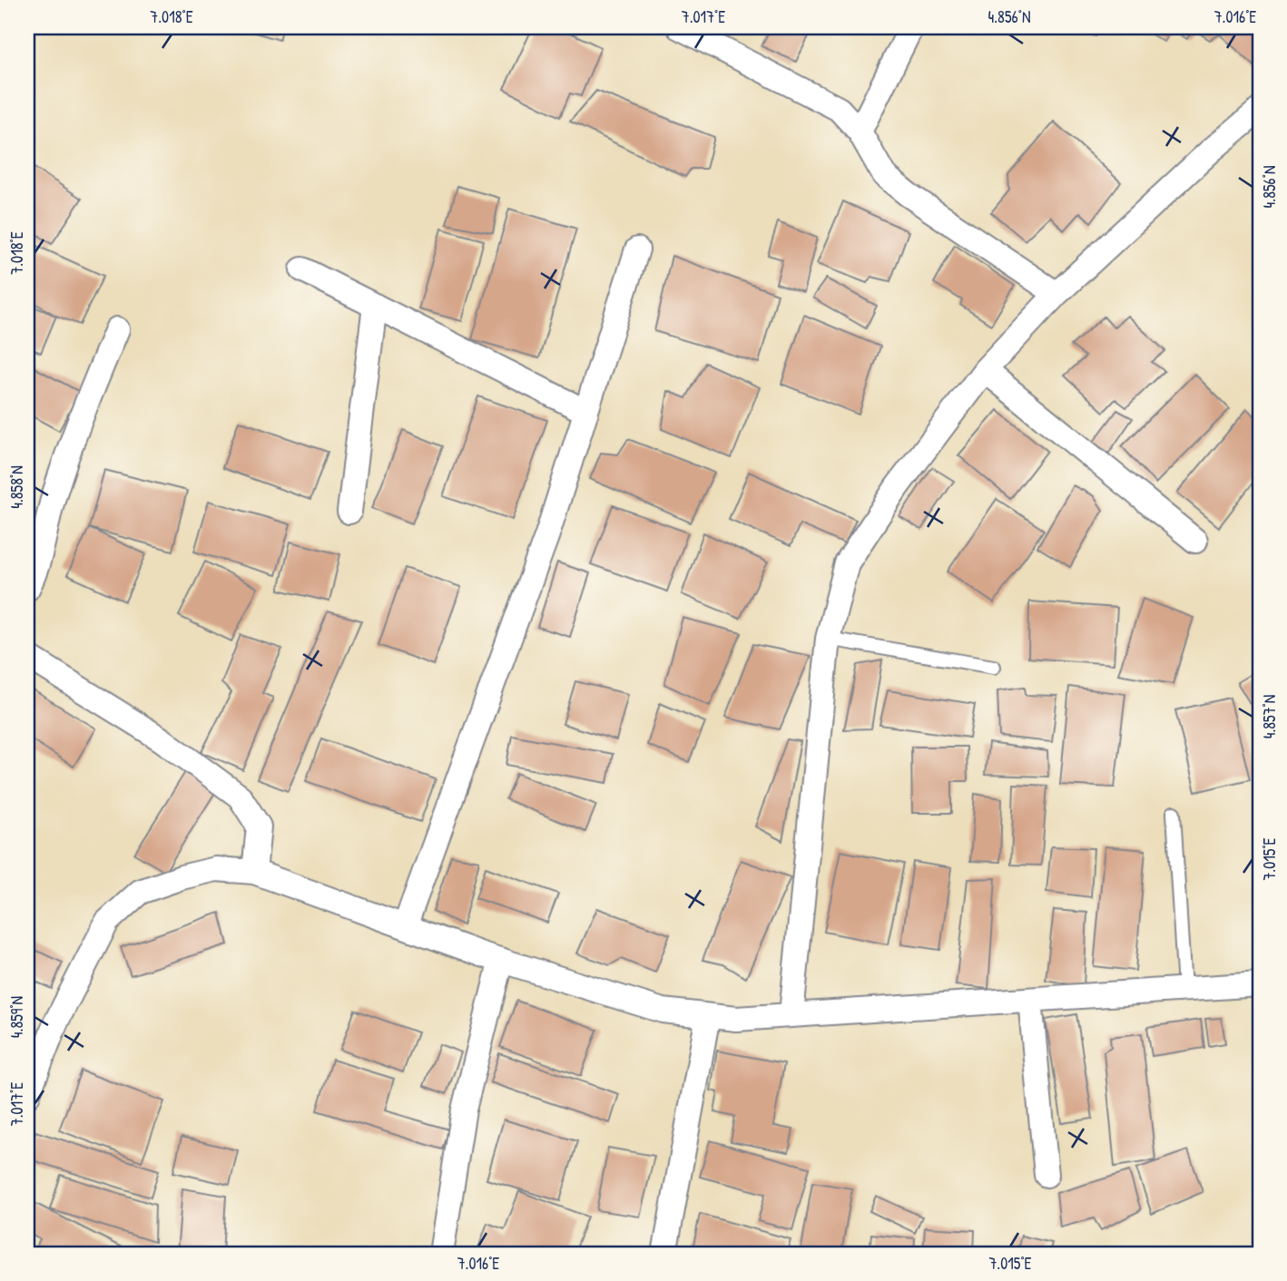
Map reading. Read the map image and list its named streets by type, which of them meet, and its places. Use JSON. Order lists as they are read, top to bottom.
{
  "coordinates": [
    "7.018°E",
    "7.017°E",
    "4.856°N",
    "7.016°E",
    "4.858°N",
    "4.857°N",
    "7.015°E",
    "4.859°N"
  ]
}
